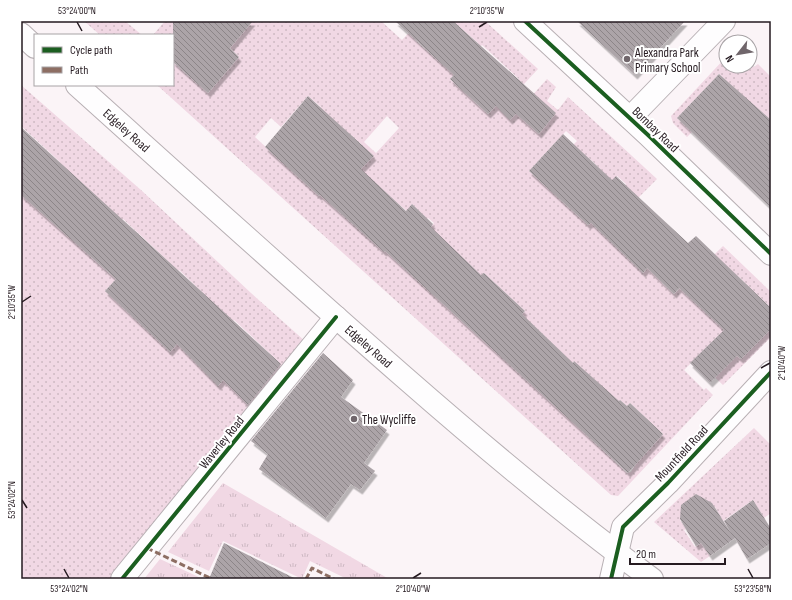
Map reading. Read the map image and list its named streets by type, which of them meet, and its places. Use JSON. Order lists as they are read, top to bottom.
{
  "streets": {
    "street": [
      "Bombay Road",
      "Edgeley Road",
      "Waverley Road",
      "Mountfield Road"
    ]
  },
  "crossings": [
    ["Edgeley Road", "Waverley Road"],
    ["Edgeley Road", "Mountfield Road"]
  ],
  "places": ["Alexandra Park Primary School", "The Wycliffe"],
  "legend": ["Cycle path", "Path"],
  "scale_bar": "20 m",
  "north": "bottom left",
  "coordinates": [
    "53°24'00\"N",
    "2°10'35\"W",
    "2°10'40\"W",
    "53°24'02\"N",
    "53°23'58\"N"
  ]
}
